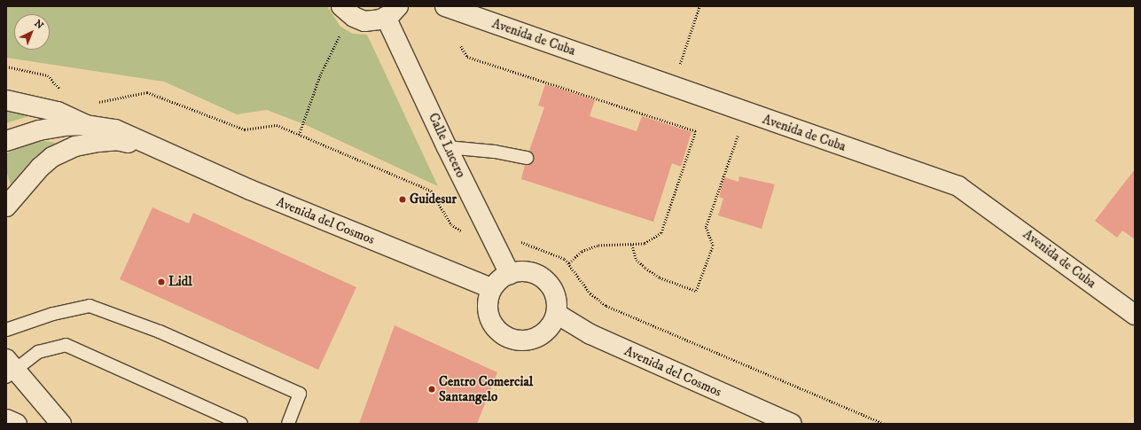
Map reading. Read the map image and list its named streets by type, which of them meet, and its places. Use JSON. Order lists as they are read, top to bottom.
{
  "streets": {
    "street": ["Avenida de Cuba", "Calle Lucero", "Avenida del Cosmos"]
  },
  "crossings": [
    ["Calle Lucero", "Avenida del Cosmos"]
  ],
  "places": ["Guidesur", "Lidl", "Centro Comercial Santangelo"],
  "north": "top right"
}
